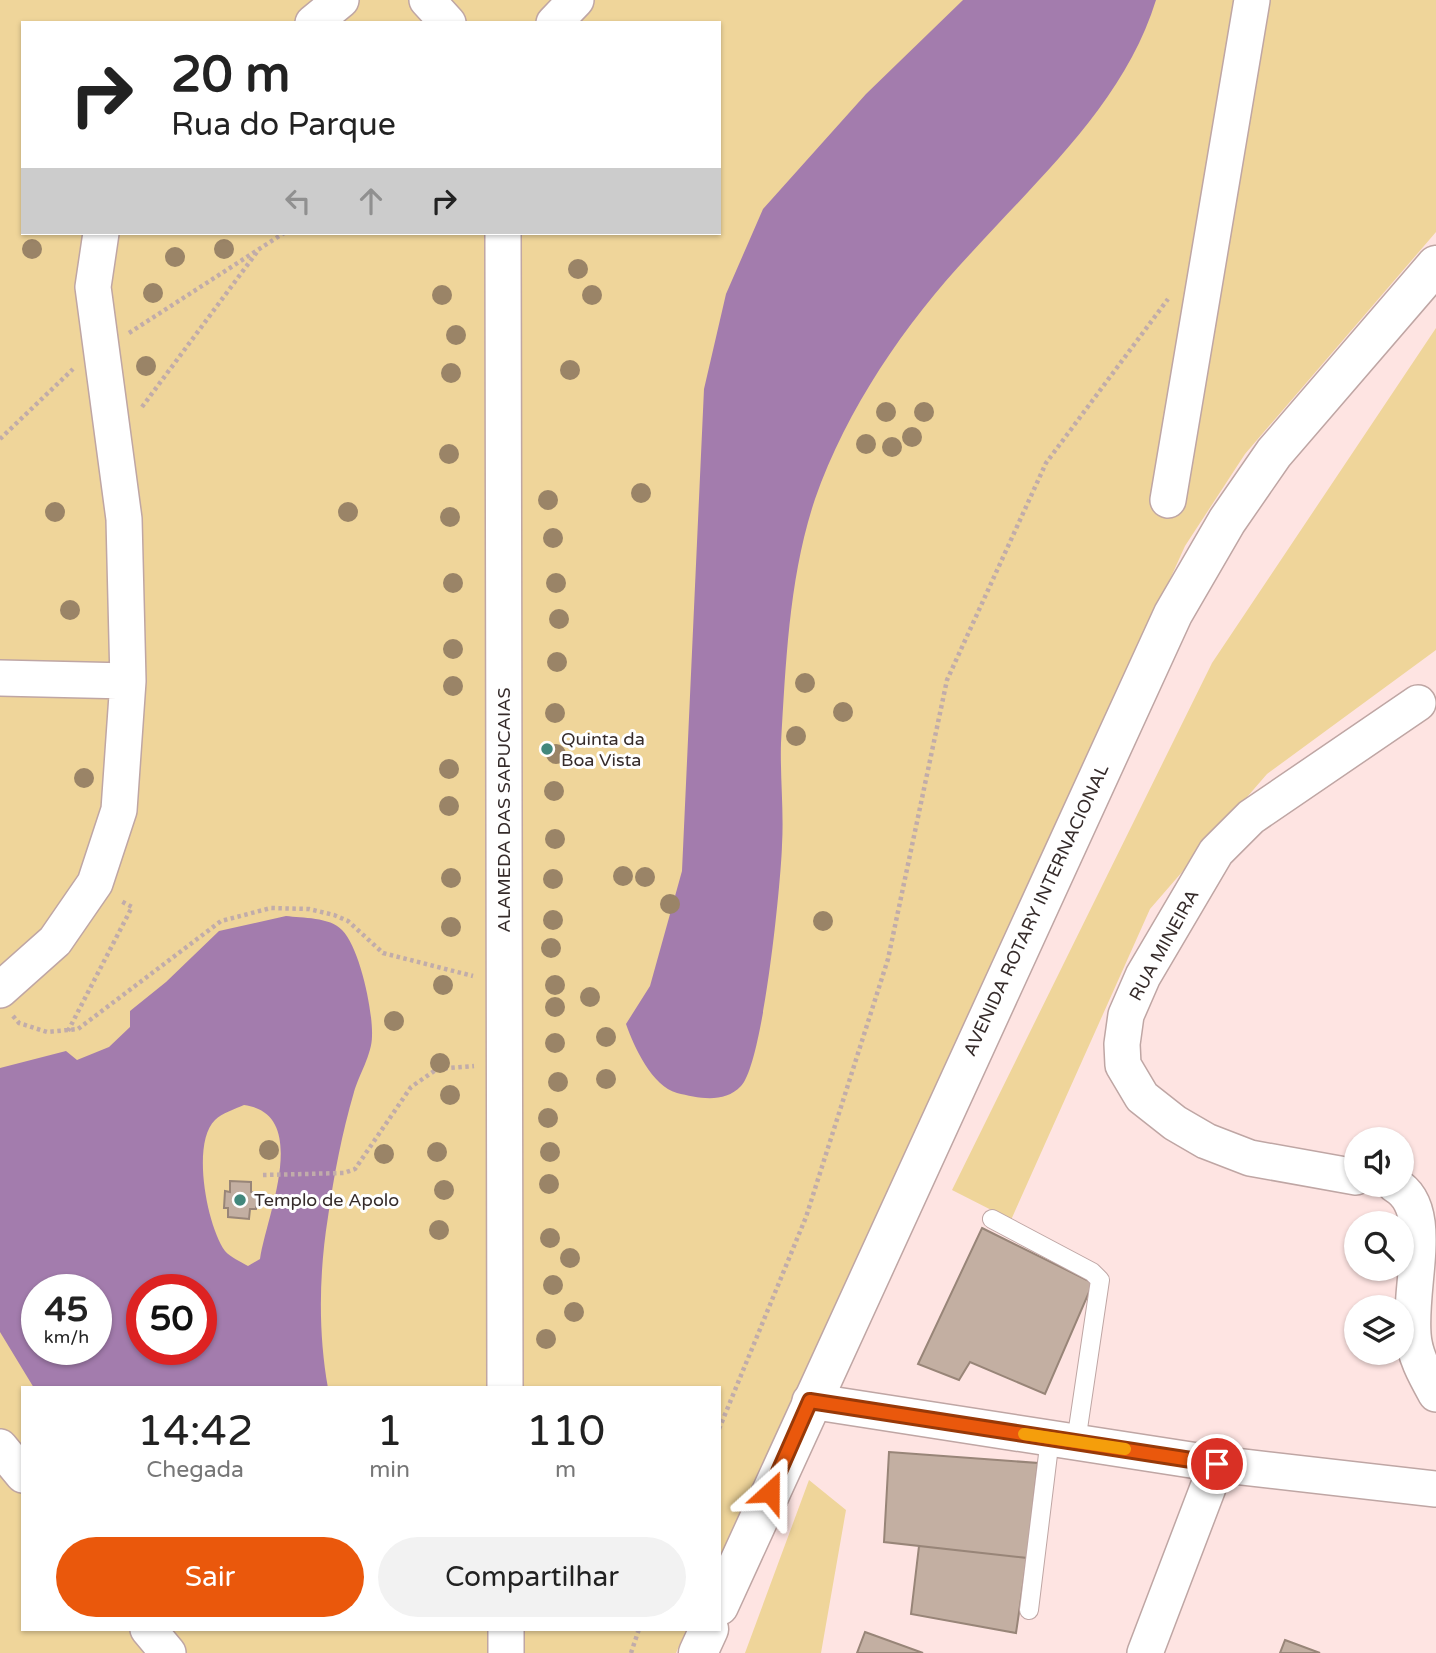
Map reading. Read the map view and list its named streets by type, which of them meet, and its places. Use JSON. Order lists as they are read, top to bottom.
{
  "streets": {
    "main road": ["AVENIDA ROTARY INTERNACIONAL"],
    "street": ["ALAMEDA DAS SAPUCAIAS", "RUA MINEIRA"]
  },
  "places": ["Quinta da Boa Vista", "Templo de Apolo"],
  "page": {
    "turn": ["20 m", "Rua do Parque"],
    "speed": "45 km/h",
    "limit": "50",
    "eta": [
      "14:42",
      "Chegada",
      "1",
      "min",
      "110",
      "m"
    ],
    "buttons": ["Sair", "Compartilhar"]
  }
}
